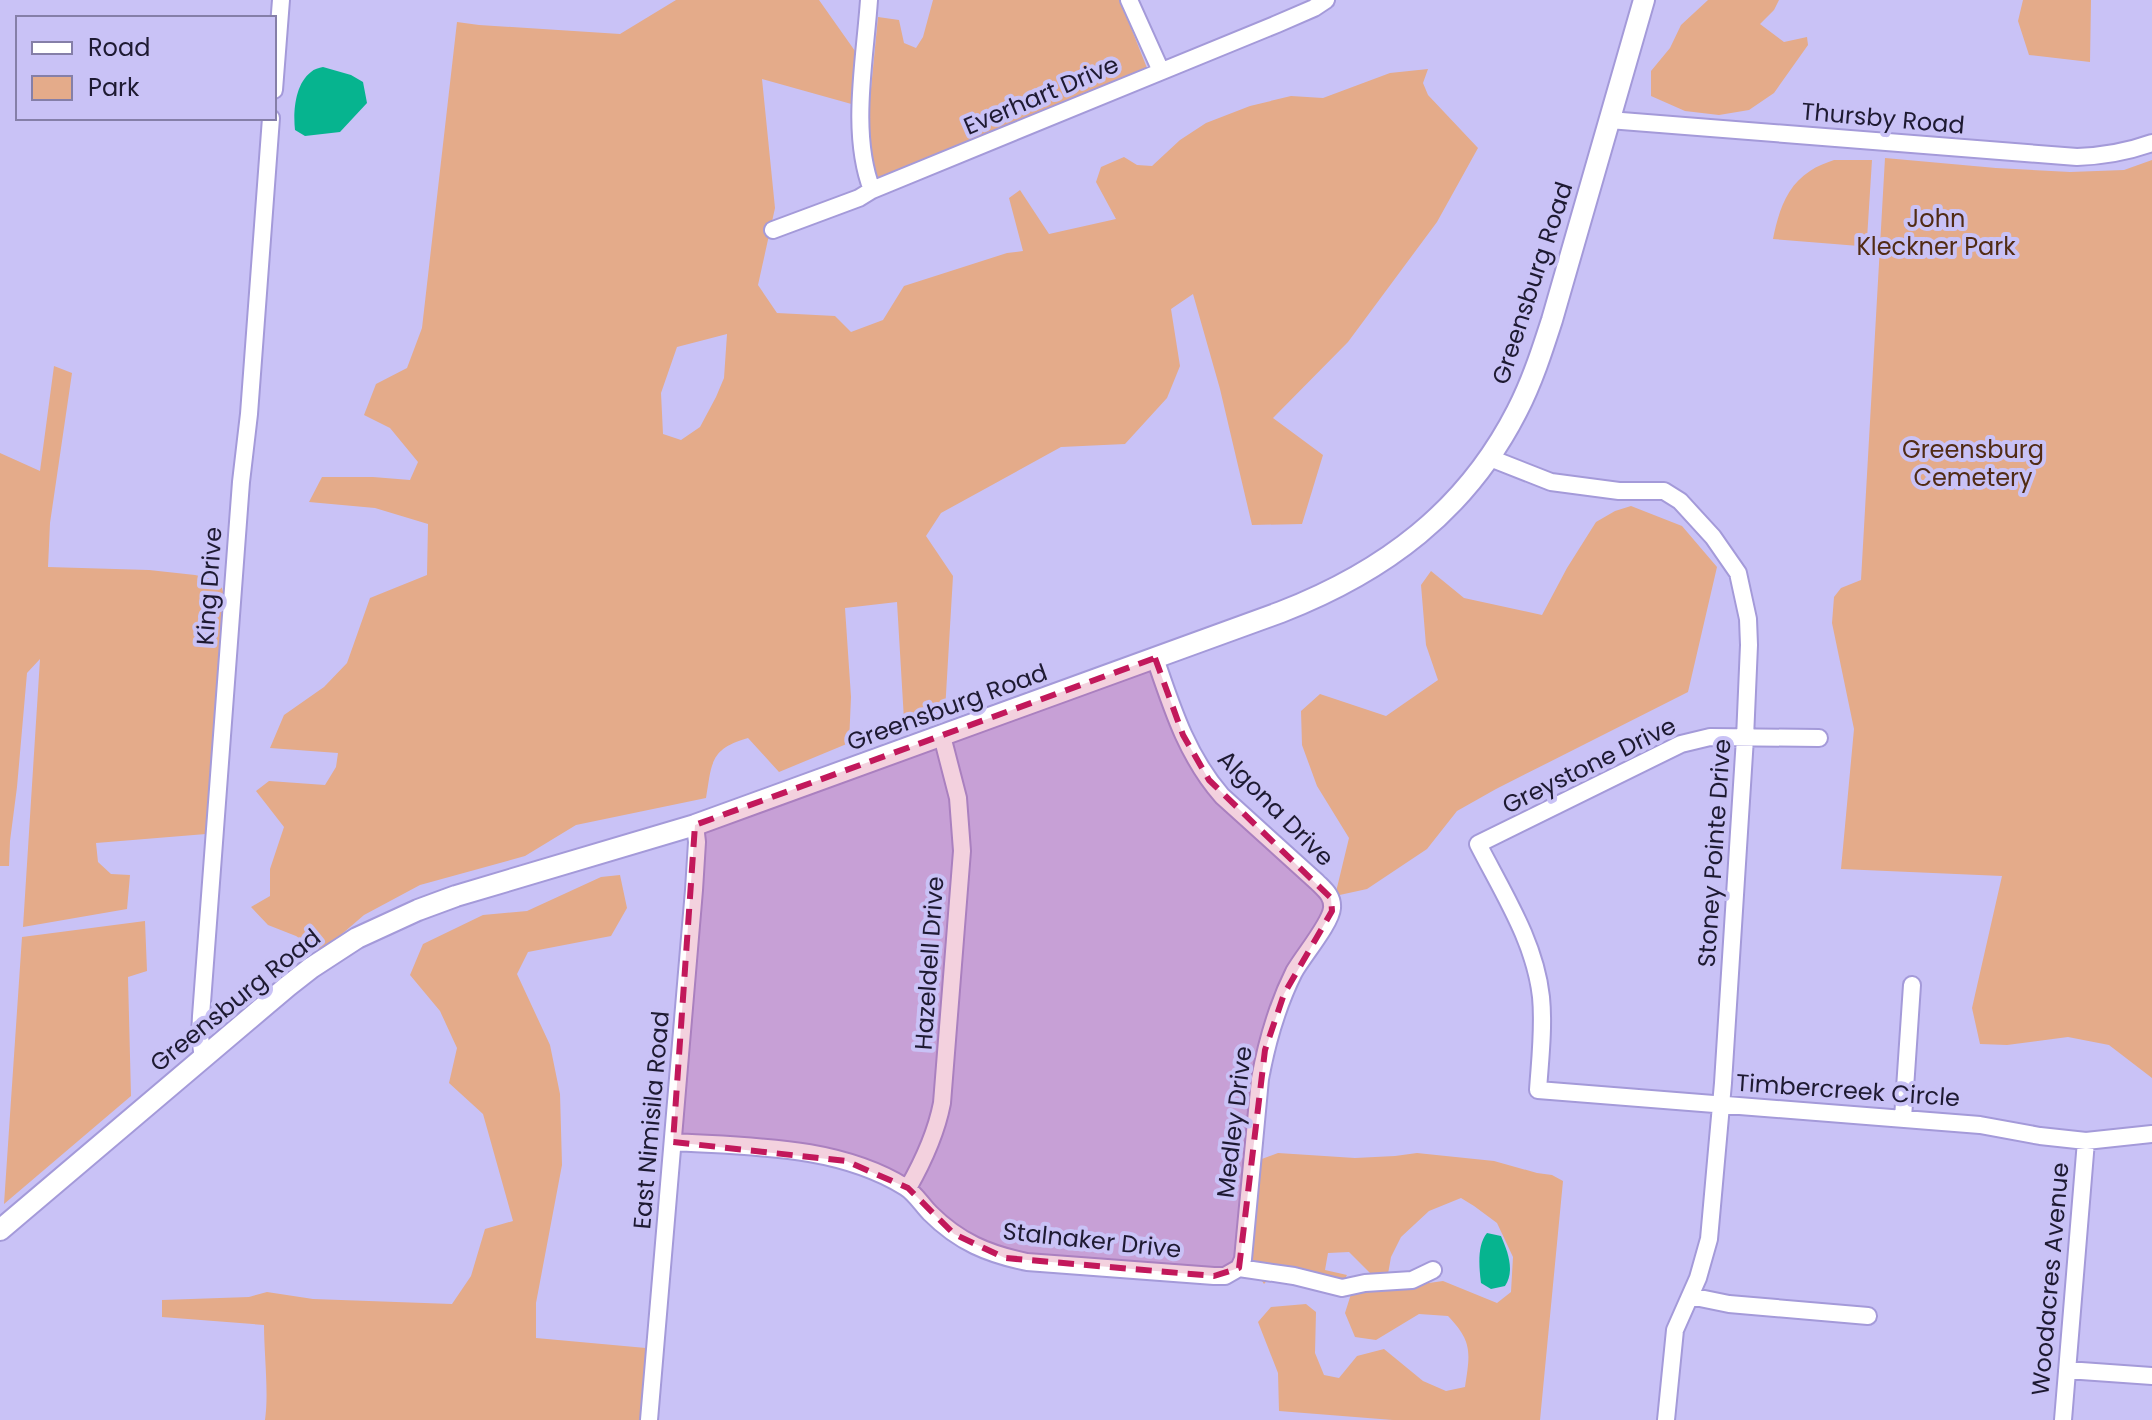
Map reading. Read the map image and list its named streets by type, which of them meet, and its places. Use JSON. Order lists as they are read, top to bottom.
{
  "streets": {
    "main road": ["Greensburg Road"],
    "street": [
      "Everhart Drive",
      "Thursby Road",
      "King Drive",
      "Greystone Drive",
      "Algona Drive",
      "Stoney Pointe Drive",
      "Hazeldell Drive",
      "Timbercreek Circle",
      "East Nimisila Road",
      "Medley Drive",
      "Stalnaker Drive",
      "Woodacres Avenue"
    ]
  },
  "crossings": [
    ["Thursby Road", "Greensburg Road"],
    ["Greensburg Road", "King Drive"],
    ["Greensburg Road", "Algona Drive"],
    ["Greensburg Road", "Stoney Pointe Drive"],
    ["Greensburg Road", "Hazeldell Drive"],
    ["Greensburg Road", "East Nimisila Road"],
    ["Greystone Drive", "Stoney Pointe Drive"],
    ["Greystone Drive", "Timbercreek Circle"],
    ["Algona Drive", "Medley Drive"],
    ["Stoney Pointe Drive", "Timbercreek Circle"],
    ["Hazeldell Drive", "Stalnaker Drive"],
    ["Timbercreek Circle", "Woodacres Avenue"],
    ["East Nimisila Road", "Stalnaker Drive"],
    ["Medley Drive", "Stalnaker Drive"]
  ],
  "parks": ["John Kleckner Park", "Greensburg Cemetery"],
  "legend": ["Road", "Park"]
}
